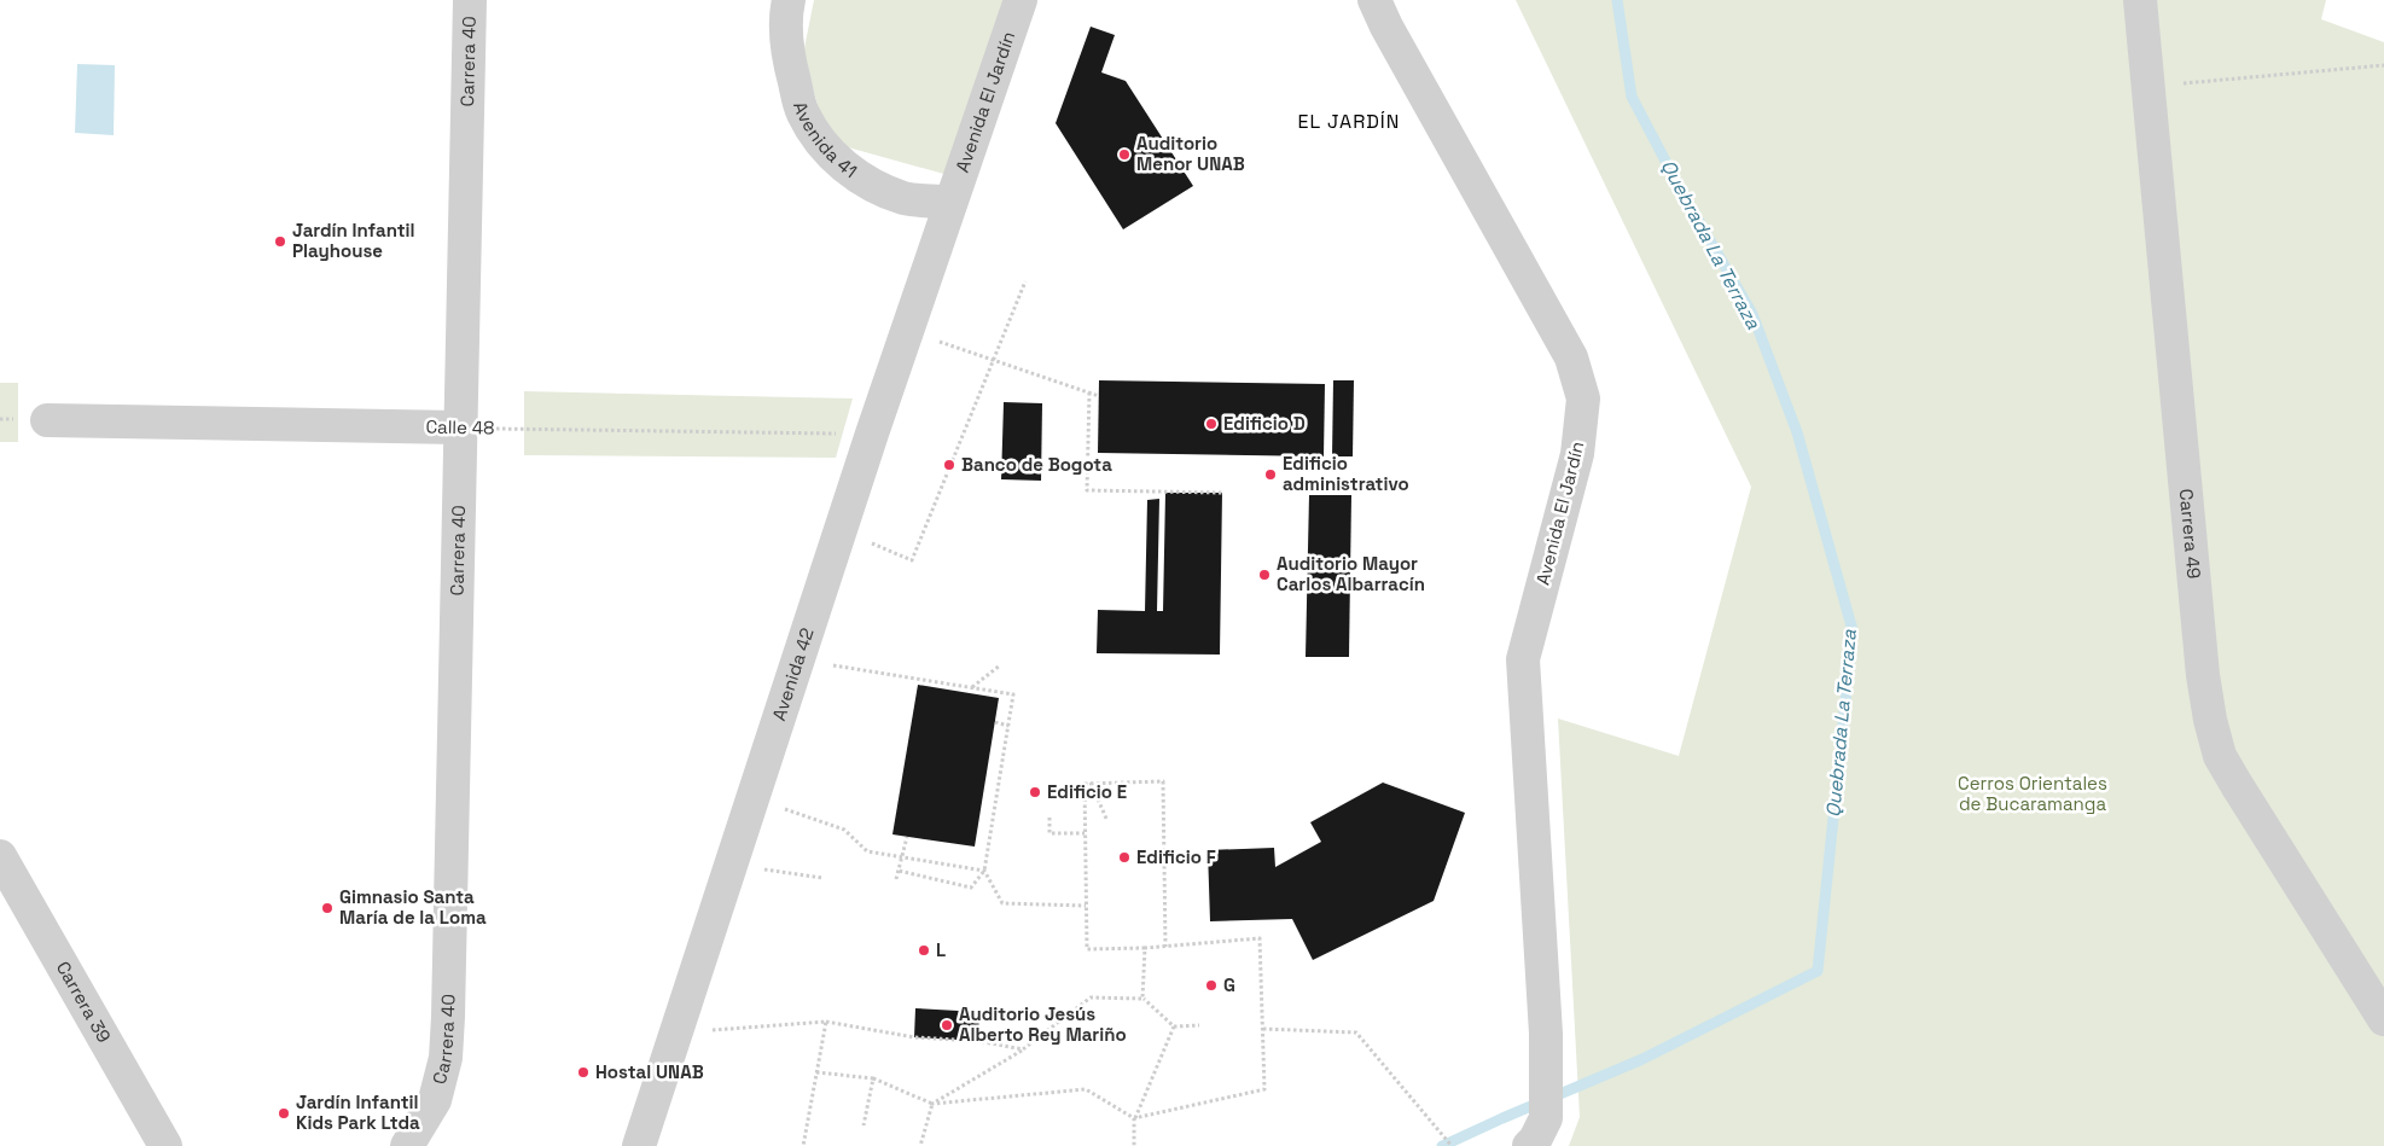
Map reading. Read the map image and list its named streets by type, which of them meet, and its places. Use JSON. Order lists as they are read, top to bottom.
{
  "streets": {
    "street": [
      "Carrera 40",
      "Avenida El Jardín",
      "Avenida 41",
      "Calle 48",
      "Carrera 49",
      "Avenida 42",
      "Carrera 39"
    ]
  },
  "crossings": [
    ["Carrera 40", "Calle 48"],
    ["Avenida El Jardín", "Avenida 41"],
    ["Avenida El Jardín", "Avenida 42"],
    ["Avenida 41", "Avenida 42"],
    ["Calle 48", "Avenida 42"]
  ],
  "districts": ["EL JARDÍN"],
  "water": ["Quebrada La Terraza"],
  "parks": ["Cerros Orientales de Bucaramanga"],
  "places": [
    "Auditorio Menor UNAB",
    "Jardín Infantil Playhouse",
    "Edificio D",
    "Banco de Bogota",
    "Edificio administrativo",
    "Auditorio Mayor Carlos Albarracín",
    "Edificio E",
    "Edificio F",
    "Gimnasio Santa María de la Loma",
    "L",
    "G",
    "Auditorio Jesús Alberto Rey Mariño",
    "Hostal UNAB",
    "Jardín Infantil Kids Park Ltda"
  ]
}
